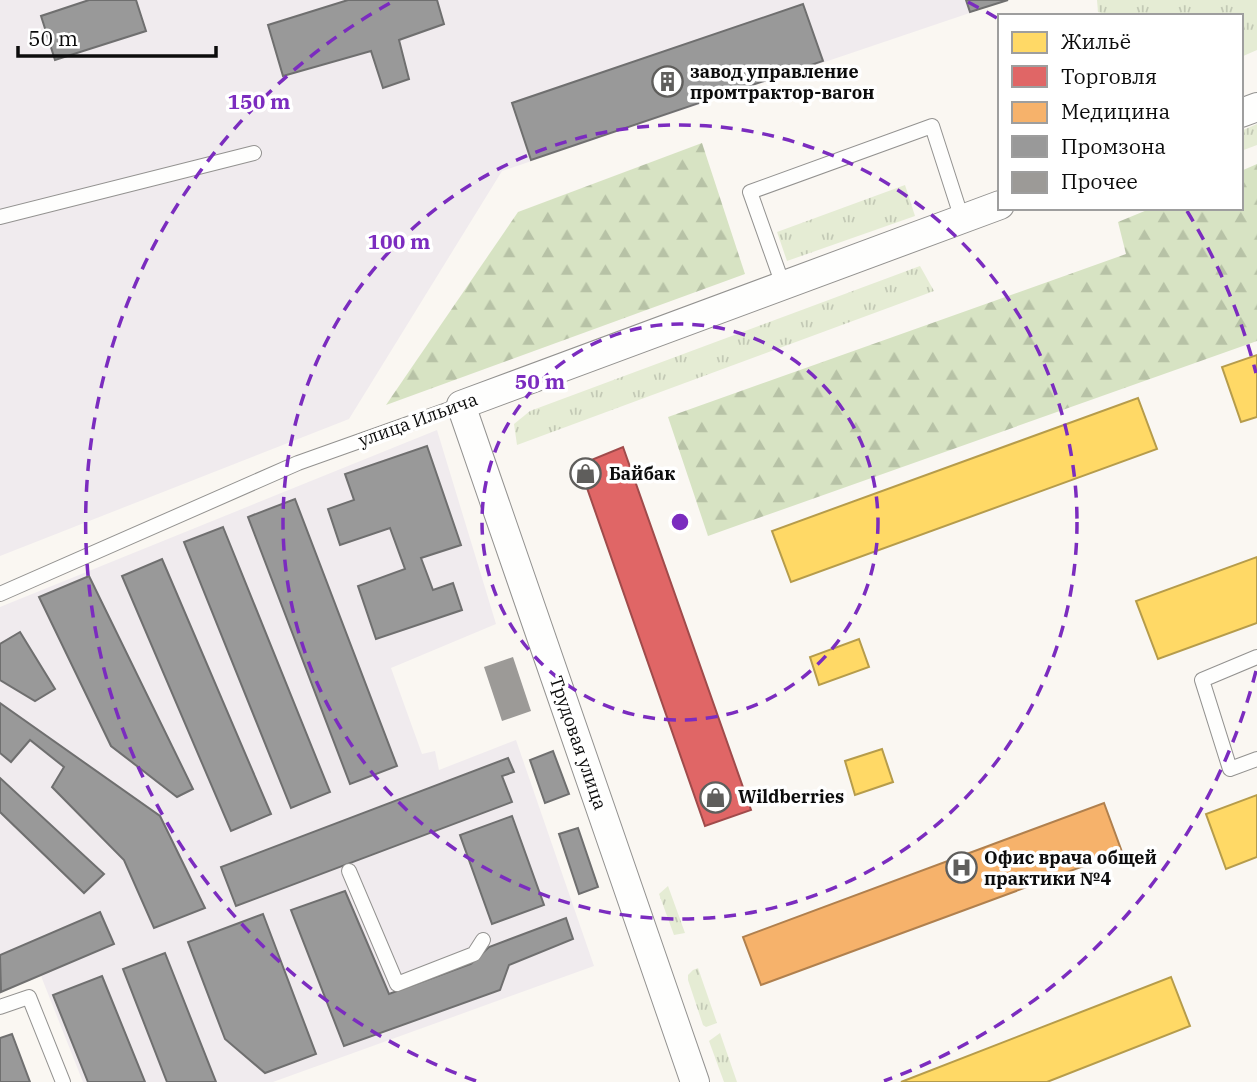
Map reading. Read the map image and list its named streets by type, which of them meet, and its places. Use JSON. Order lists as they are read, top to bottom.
{
  "streets": {
    "street": ["улица Ильича", "Трудовая улица"]
  },
  "crossings": [
    ["улица Ильича", "Трудовая улица"]
  ],
  "places": {
    "building": ["завод управление промтрактор-вагон"],
    "shop": ["Байбак", "Wildberries"],
    "hospital": ["Офис врача общей практики №4"]
  },
  "legend": [
    "Жильё",
    "Торговля",
    "Медицина",
    "Промзона",
    "Прочее"
  ],
  "scale_bar": "50 m",
  "rings": ["150 m", "100 m", "50 m"]
}
